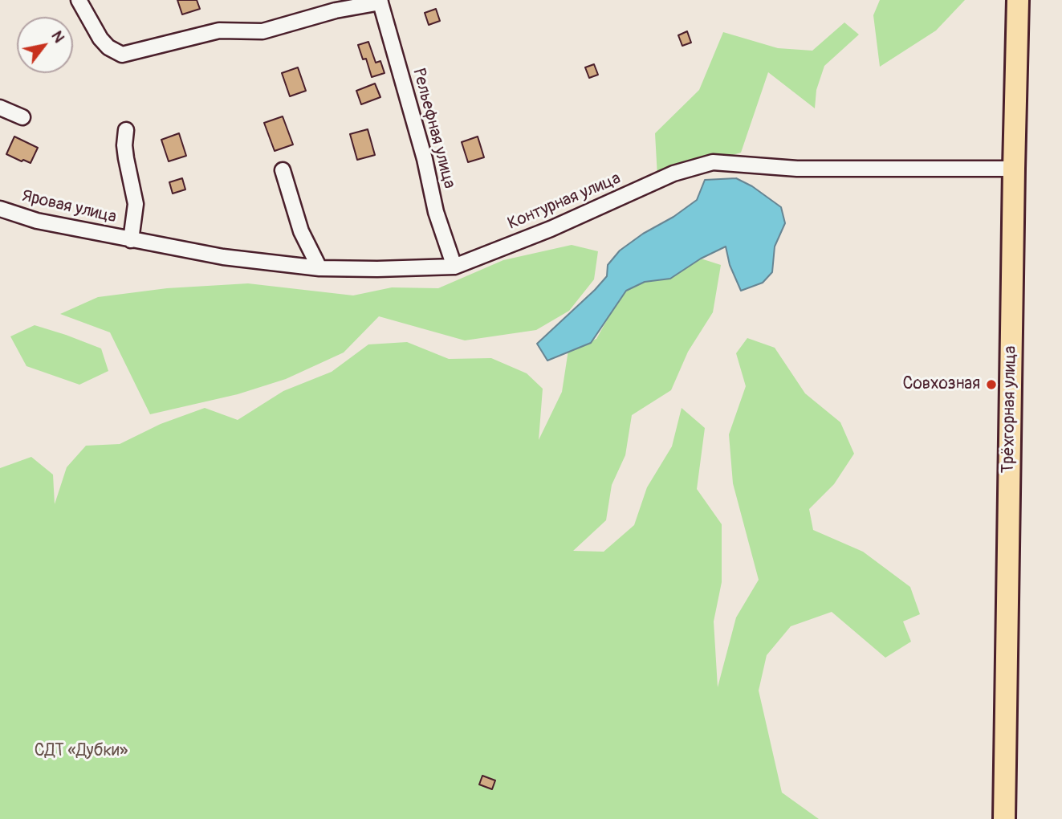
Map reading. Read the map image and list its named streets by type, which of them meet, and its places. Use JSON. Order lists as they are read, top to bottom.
{
  "streets": {
    "highway": ["Трёхгорная улица"],
    "street": ["Рельефная улица", "Контурная улица", "Яровая улица"]
  },
  "crossings": [
    ["Рельефная улица", "Контурная улица"],
    ["Контурная улица", "Яровая улица"],
    ["Контурная улица", "Трёхгорная улица"]
  ],
  "parks": ["СДТ «Дубки»"],
  "places": ["Совхозная"],
  "north": "top right"
}
